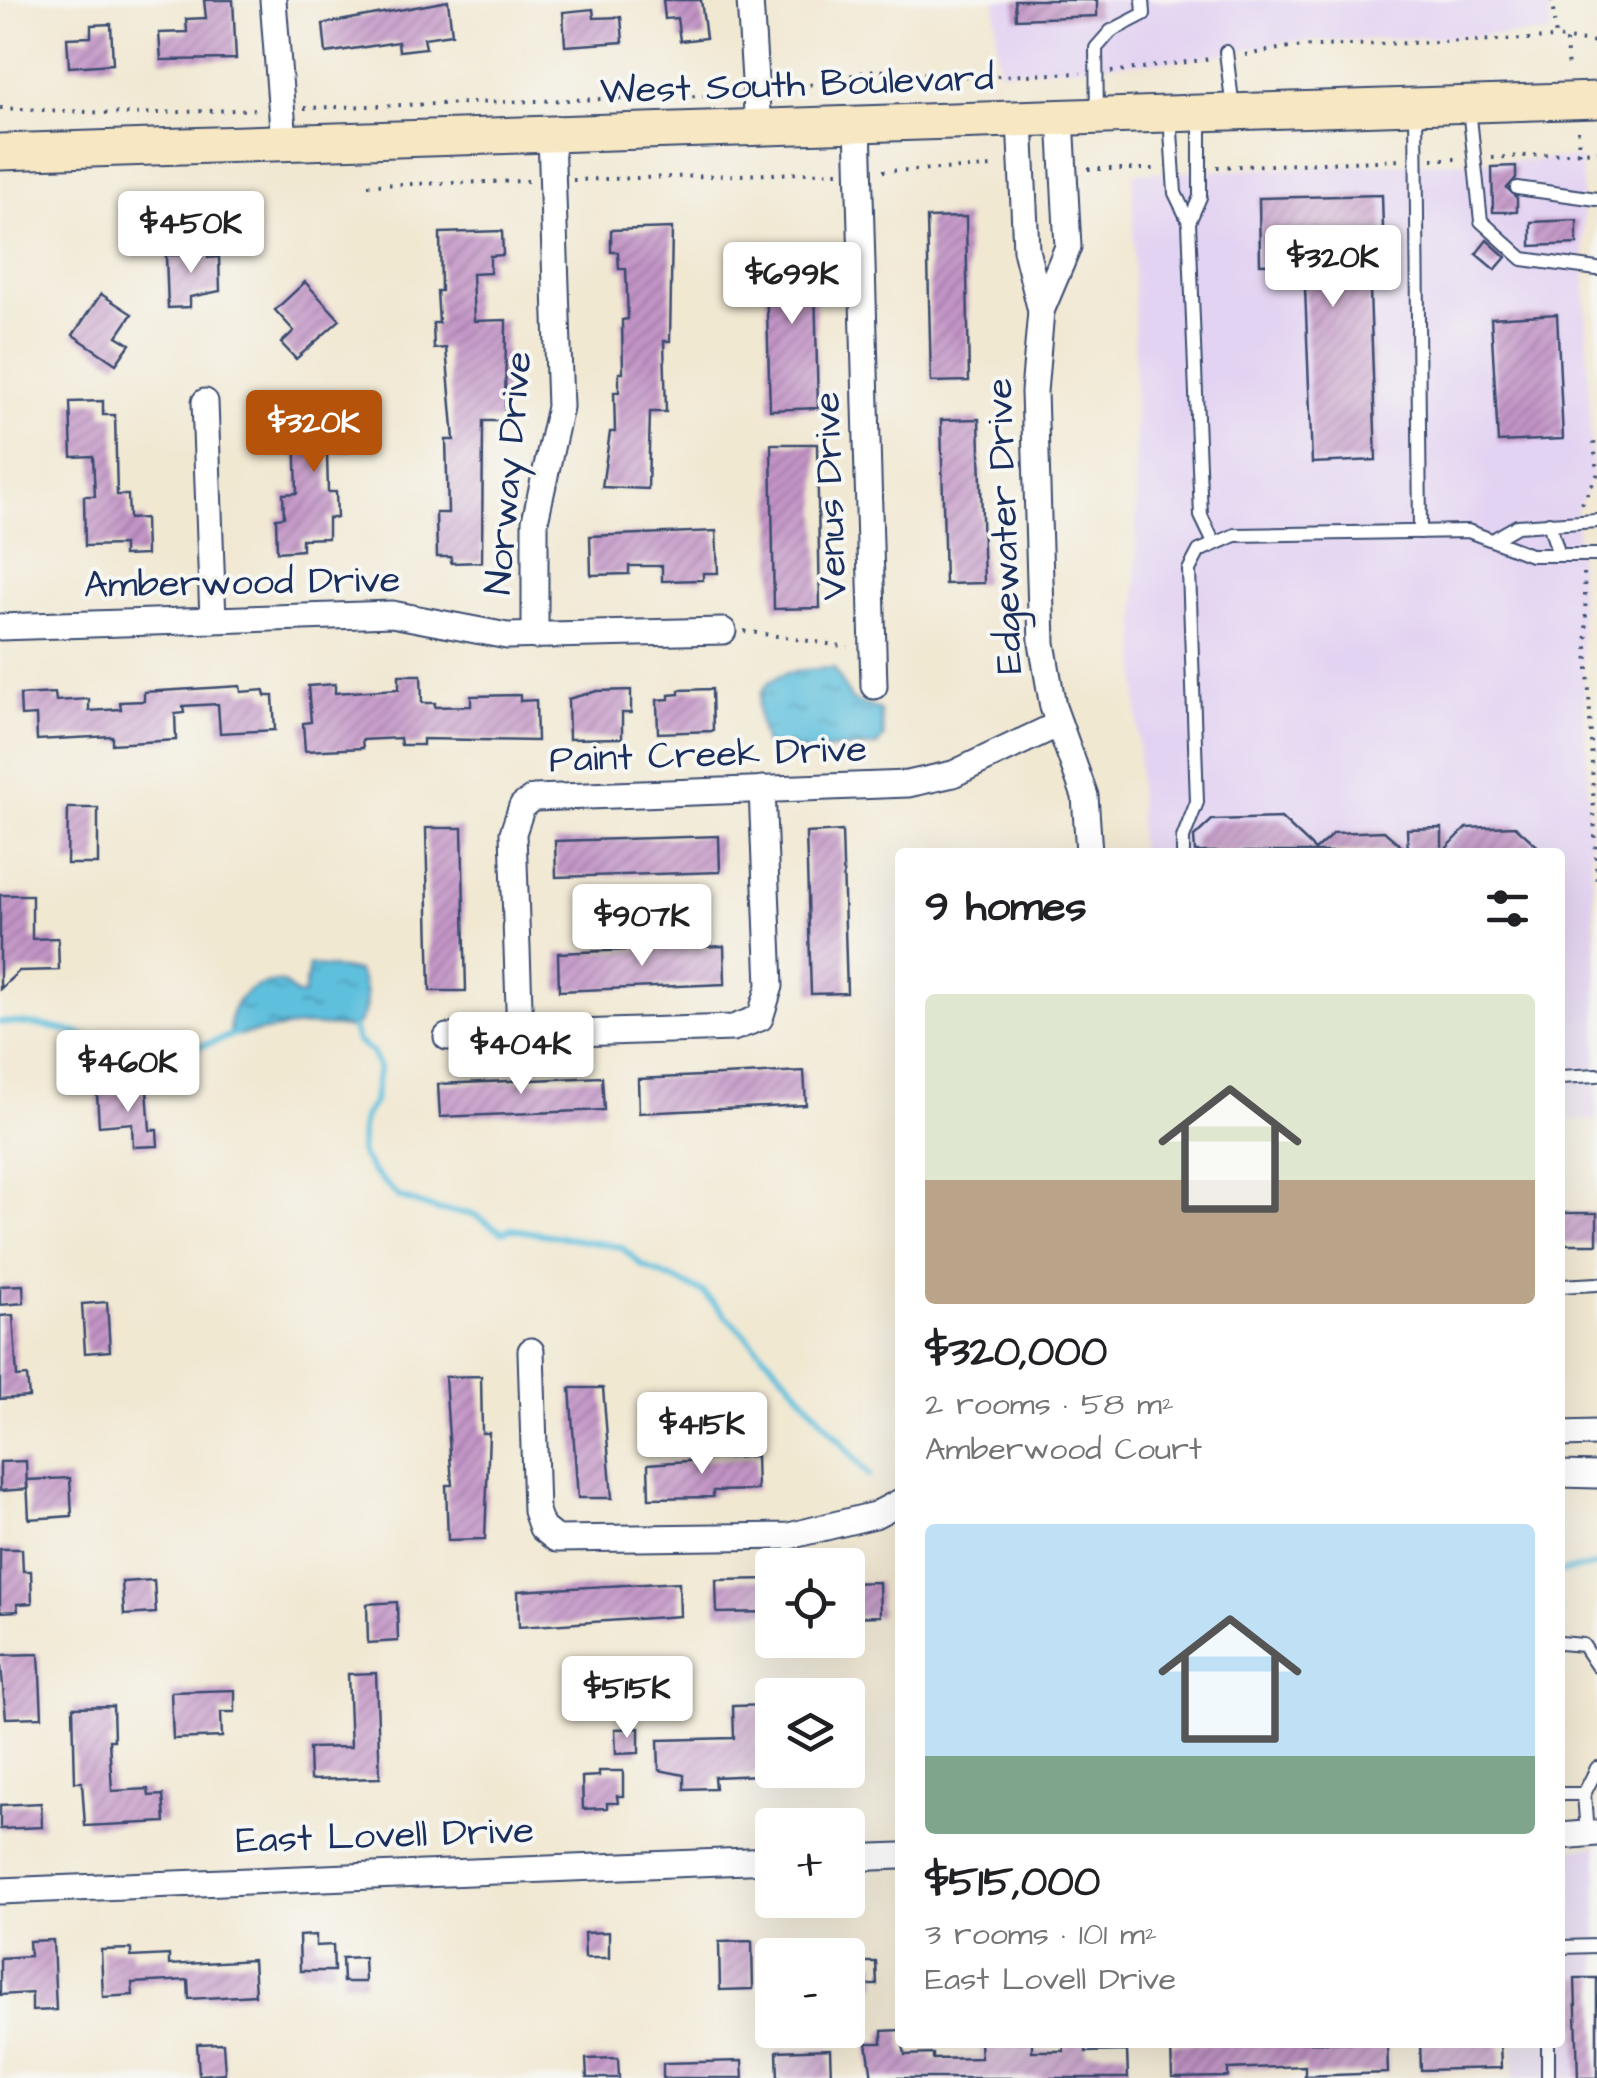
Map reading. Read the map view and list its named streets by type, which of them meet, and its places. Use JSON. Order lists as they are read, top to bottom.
{
  "streets": {
    "street": [
      "West South Boulevard",
      "Norway Drive",
      "Venus Drive",
      "Edgewater Drive",
      "Amberwood Drive",
      "Paint Creek Drive",
      "East Lovell Drive"
    ]
  },
  "crossings": [
    ["West South Boulevard", "Norway Drive"],
    ["West South Boulevard", "Venus Drive"],
    ["West South Boulevard", "Edgewater Drive"],
    ["Norway Drive", "Amberwood Drive"],
    ["Edgewater Drive", "Paint Creek Drive"]
  ],
  "page": {
    "price": [
      "$450K",
      "$320K",
      "$699K",
      "$320K",
      "$907K",
      "$404K",
      "$460K",
      "$415K",
      "$515K"
    ],
    "heading": "9 homes",
    "list": [
      {
        "name": "$320,000",
        "note": "2 rooms · 58 m² · Amberwood Court"
      },
      {
        "name": "$515,000",
        "note": "3 rooms · 101 m² · East Lovell Drive"
      }
    ],
    "map_buttons": ["+", "−"]
  }
}
